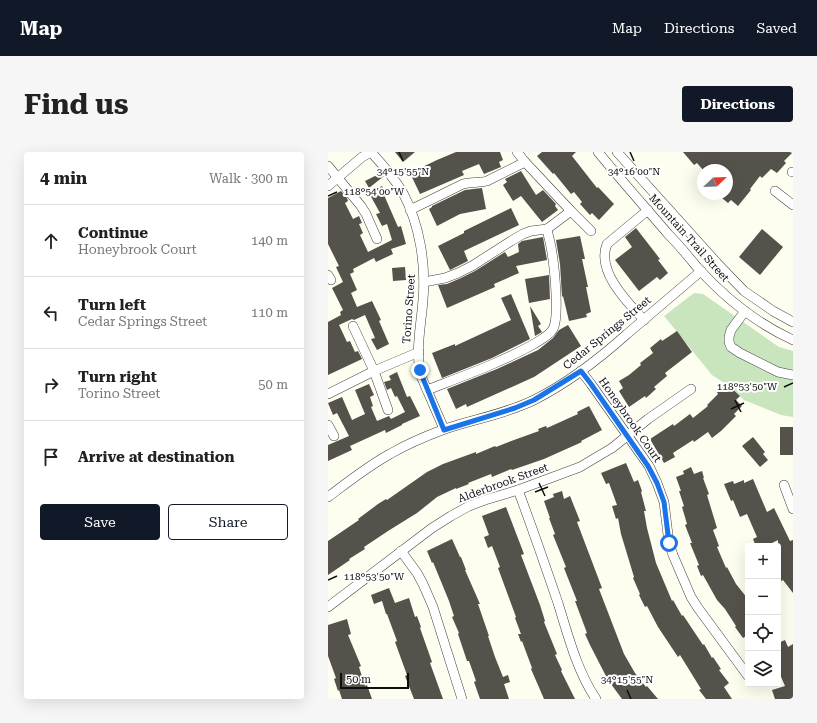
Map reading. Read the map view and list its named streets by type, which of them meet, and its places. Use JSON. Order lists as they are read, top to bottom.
{
  "streets": {
    "street": [
      "Mountain Trail Street",
      "Torino Street",
      "Cedar Springs Street",
      "Honeybrook Court",
      "Alderbrook Street"
    ]
  },
  "crossings": [
    ["Mountain Trail Street", "Cedar Springs Street"],
    ["Torino Street", "Cedar Springs Street"],
    ["Cedar Springs Street", "Honeybrook Court"],
    ["Honeybrook Court", "Alderbrook Street"]
  ],
  "scale_bar": "50 m",
  "north": "top right",
  "page": {
    "header": "Map",
    "nav": ["Map", "Directions", "Saved"],
    "buttons": [
      "Directions",
      ["Save", "Share"]
    ],
    "title": "Find us",
    "heading": ["4 min", "Walk · 300 m"],
    "list": [
      ["Continue", "Honeybrook Court", "140 m"],
      ["Turn left", "Cedar Springs Street", "110 m"],
      ["Turn right", "Torino Street", "50 m"],
      "Arrive at destination"
    ],
    "map_buttons": ["+", "−"],
    "scale": "50 m"
  },
  "coordinates": [
    "34°15'55\"N",
    "34°16'00\"N",
    "118°54'00\"W",
    "118°53'50\"W"
  ]
}
